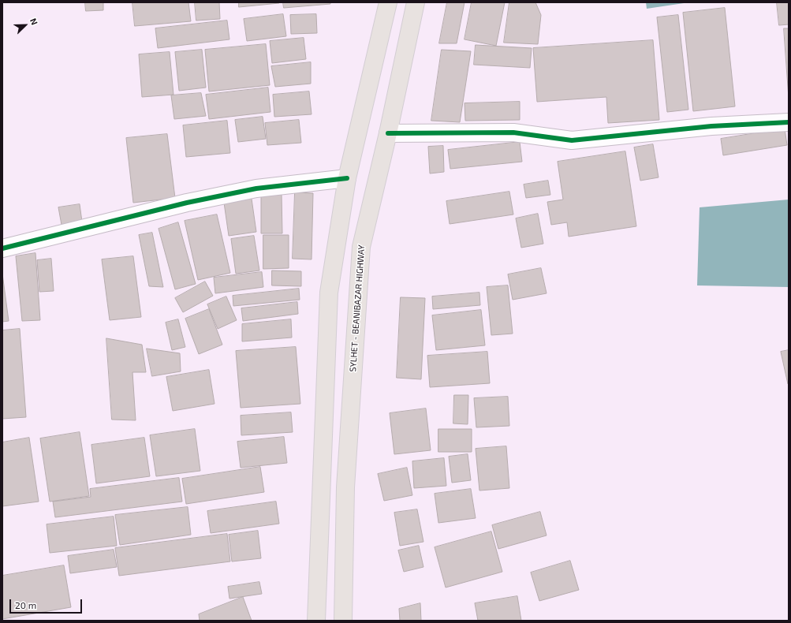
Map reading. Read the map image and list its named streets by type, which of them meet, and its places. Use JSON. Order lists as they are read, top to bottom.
{
  "streets": {
    "main road": ["SYLHET - BEANIBAZAR HIGHWAY"]
  },
  "scale_bar": "20 m",
  "north": "top right"
}
